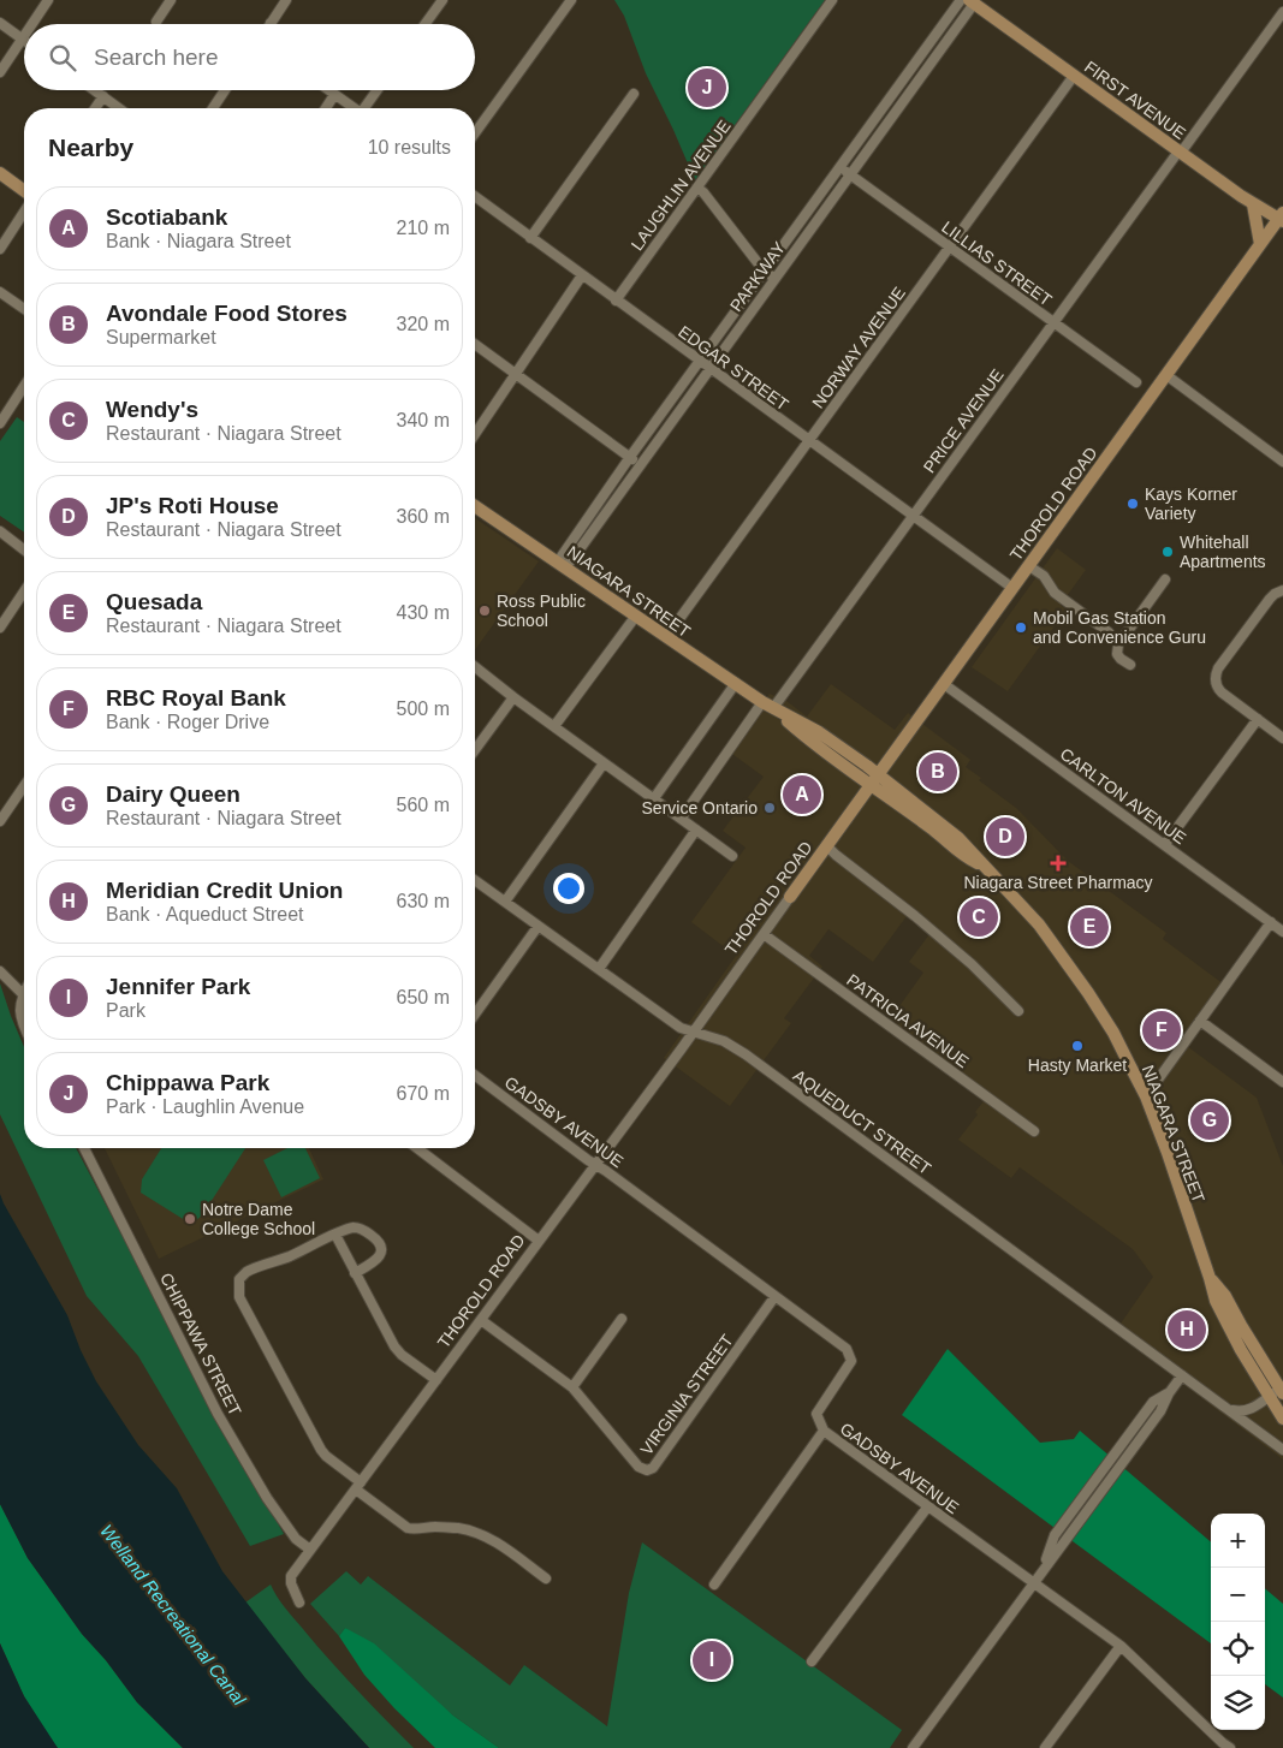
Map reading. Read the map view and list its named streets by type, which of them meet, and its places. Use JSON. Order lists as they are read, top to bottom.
{
  "streets": {
    "main road": ["FIRST AVENUE", "THOROLD ROAD", "NIAGARA STREET"],
    "street": [
      "LAUGHLIN AVENUE",
      "LILLIAS STREET",
      "PARKWAY",
      "NORWAY AVENUE",
      "EDGAR STREET",
      "PRICE AVENUE",
      "CARLTON AVENUE",
      "PATRICIA AVENUE",
      "GADSBY AVENUE",
      "AQUEDUCT STREET",
      "CHIPPAWA STREET",
      "VIRGINIA STREET"
    ]
  },
  "crossings": [
    ["FIRST AVENUE", "PARKWAY"],
    ["FIRST AVENUE", "NORWAY AVENUE"],
    ["FIRST AVENUE", "PRICE AVENUE"],
    ["FIRST AVENUE", "THOROLD ROAD"],
    ["LAUGHLIN AVENUE", "EDGAR STREET"],
    ["LILLIAS STREET", "PARKWAY"],
    ["LILLIAS STREET", "NORWAY AVENUE"],
    ["LILLIAS STREET", "PRICE AVENUE"],
    ["PARKWAY", "EDGAR STREET"],
    ["PARKWAY", "NIAGARA STREET"],
    ["NORWAY AVENUE", "EDGAR STREET"],
    ["NORWAY AVENUE", "NIAGARA STREET"],
    ["EDGAR STREET", "PRICE AVENUE"],
    ["EDGAR STREET", "THOROLD ROAD"],
    ["PRICE AVENUE", "NIAGARA STREET"],
    ["THOROLD ROAD", "NIAGARA STREET"],
    ["THOROLD ROAD", "CARLTON AVENUE"],
    ["THOROLD ROAD", "PATRICIA AVENUE"],
    ["THOROLD ROAD", "GADSBY AVENUE"],
    ["THOROLD ROAD", "AQUEDUCT STREET"],
    ["THOROLD ROAD", "CHIPPAWA STREET"],
    ["THOROLD ROAD", "VIRGINIA STREET"],
    ["GADSBY AVENUE", "VIRGINIA STREET"]
  ],
  "water": ["Welland Recreational Canal"],
  "places": {
    "other": [
      "Kays Korner Variety",
      "Whitehall Apartments",
      "Ross Public School",
      "Mobil Gas Station and Convenience Guru",
      "Service Ontario",
      "Hasty Market",
      "Notre Dame College School"
    ],
    "health": ["Niagara Street Pharmacy"]
  },
  "page": {
    "search": "Search here",
    "pins": [
      "J",
      "B",
      "A",
      "D",
      "C",
      "E",
      "F",
      "G",
      "H",
      "I"
    ],
    "heading": ["Nearby", "10 results"],
    "list": [
      {
        "mark": "A",
        "name": "Scotiabank",
        "note": "Bank · Niagara Street",
        "value": "210 m"
      },
      {
        "mark": "B",
        "name": "Avondale Food Stores",
        "note": "Supermarket",
        "value": "320 m"
      },
      {
        "mark": "C",
        "name": "Wendy's",
        "note": "Restaurant · Niagara Street",
        "value": "340 m"
      },
      {
        "mark": "D",
        "name": "JP's Roti House",
        "note": "Restaurant · Niagara Street",
        "value": "360 m"
      },
      {
        "mark": "E",
        "name": "Quesada",
        "note": "Restaurant · Niagara Street",
        "value": "430 m"
      },
      {
        "mark": "F",
        "name": "RBC Royal Bank",
        "note": "Bank · Roger Drive",
        "value": "500 m"
      },
      {
        "mark": "G",
        "name": "Dairy Queen",
        "note": "Restaurant · Niagara Street",
        "value": "560 m"
      },
      {
        "mark": "H",
        "name": "Meridian Credit Union",
        "note": "Bank · Aqueduct Street",
        "value": "630 m"
      },
      {
        "mark": "I",
        "name": "Jennifer Park",
        "note": "Park",
        "value": "650 m"
      },
      {
        "mark": "J",
        "name": "Chippawa Park",
        "note": "Park · Laughlin Avenue",
        "value": "670 m"
      }
    ],
    "map_buttons": ["+", "−"]
  }
}
